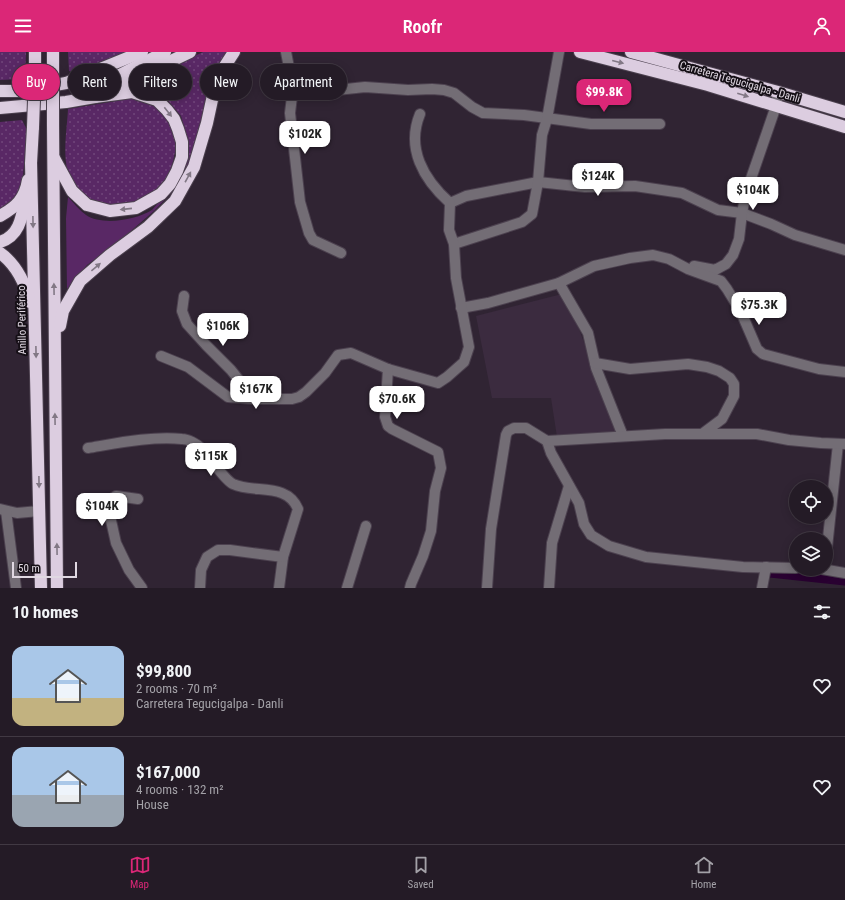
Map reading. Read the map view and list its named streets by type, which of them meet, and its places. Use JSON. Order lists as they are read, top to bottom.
{
  "streets": {
    "highway": ["Carretera Tegucigalpa - Danli", "Anillo Periférico"]
  },
  "scale_bar": "50 m",
  "page": {
    "header": "Roofr",
    "chip": [
      "Buy",
      "Rent",
      "Filters",
      "New",
      "Apartment"
    ],
    "price": [
      "$99.8K",
      "$102K",
      "$124K",
      "$104K",
      "$75.3K",
      "$106K",
      "$167K",
      "$70.6K",
      "$115K",
      "$104K"
    ],
    "scale": "50 m",
    "heading": "10 homes",
    "list": [
      {
        "name": "$99,800",
        "note": "2 rooms · 70 m² · Carretera Tegucigalpa - Danli"
      },
      {
        "name": "$167,000",
        "note": "4 rooms · 132 m² · House"
      }
    ],
    "tabs": ["Map", "Saved", "Home"]
  }
}
